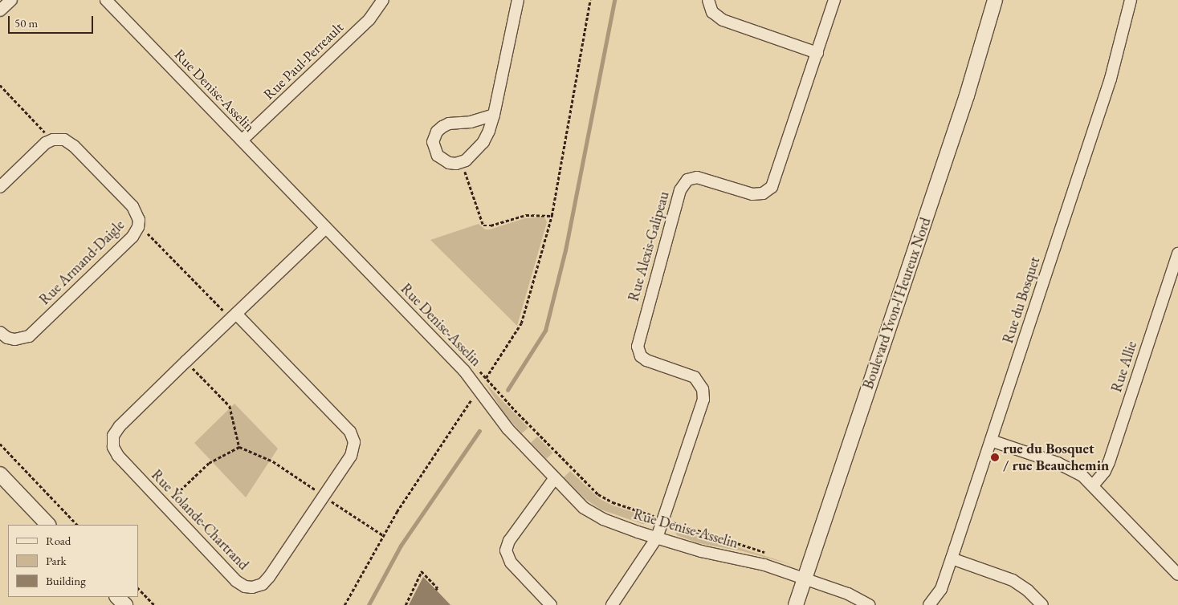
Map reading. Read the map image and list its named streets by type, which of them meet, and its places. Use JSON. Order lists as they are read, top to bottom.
{
  "streets": {
    "street": [
      "Rue Paul-Perreault",
      "Rue Denise-Asselin",
      "Rue Alexis-Galipeau",
      "Rue Armand-Daigle",
      "Rue du Bosquet",
      "Boulevard Yvon-l'Heureux Nord",
      "Rue Allie",
      "Rue Yolande-Chartrand"
    ]
  },
  "crossings": [
    ["Rue Paul-Perreault", "Rue Denise-Asselin"],
    ["Rue Denise-Asselin", "Rue Alexis-Galipeau"],
    ["Rue Denise-Asselin", "Boulevard Yvon-l'Heureux Nord"],
    ["Rue Denise-Asselin", "Rue Yolande-Chartrand"]
  ],
  "places": ["rue du Bosquet / rue Beauchemin"],
  "legend": ["Road", "Park", "Building"],
  "scale_bar": "50 m"
}
